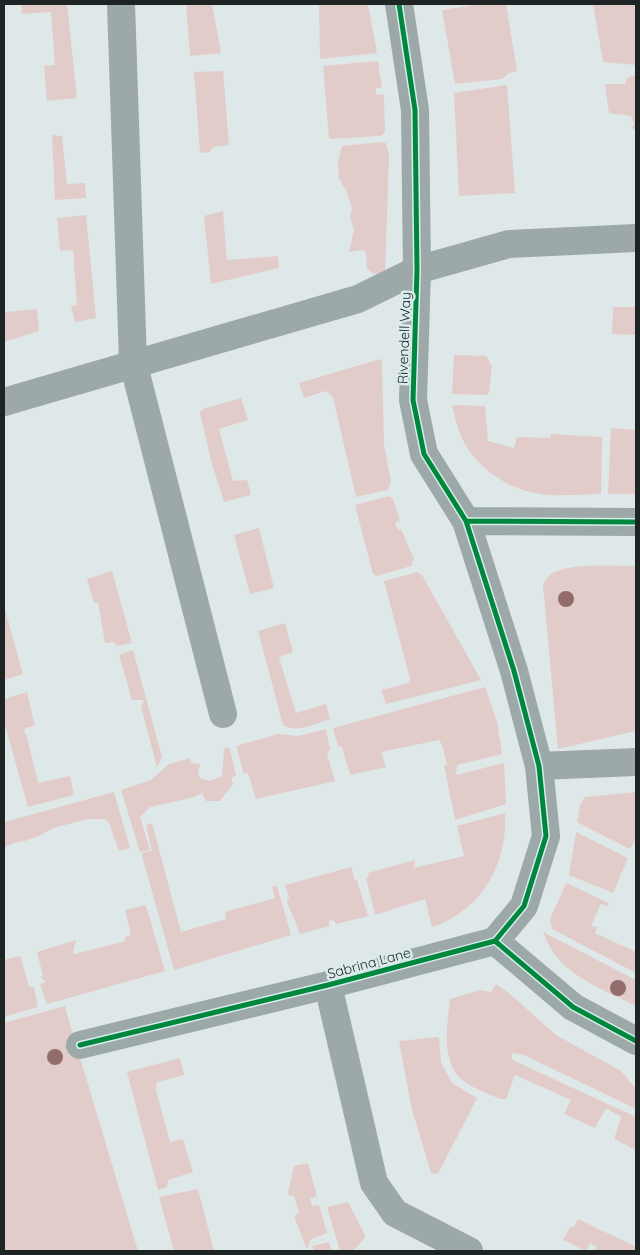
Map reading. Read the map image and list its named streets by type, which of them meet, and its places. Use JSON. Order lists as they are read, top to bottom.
{
  "streets": {
    "street": ["Rivendell Way", "Sabrina Lane"]
  },
  "crossings": [
    ["Rivendell Way", "Sabrina Lane"]
  ]
}
